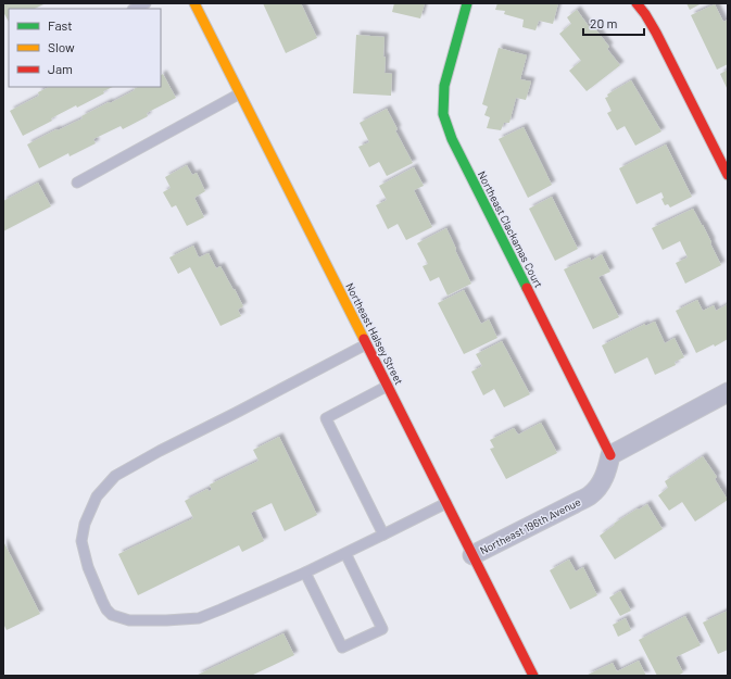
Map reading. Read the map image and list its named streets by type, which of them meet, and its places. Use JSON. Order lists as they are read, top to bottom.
{
  "streets": {
    "street": ["Northeast Clackamas Court", "Northeast Halsey Street", "Northeast 196th Avenue"]
  },
  "crossings": [
    ["Northeast Clackamas Court", "Northeast 196th Avenue"],
    ["Northeast Halsey Street", "Northeast 196th Avenue"]
  ],
  "legend": ["Fast", "Slow", "Jam"],
  "scale_bar": "20 m"
}
